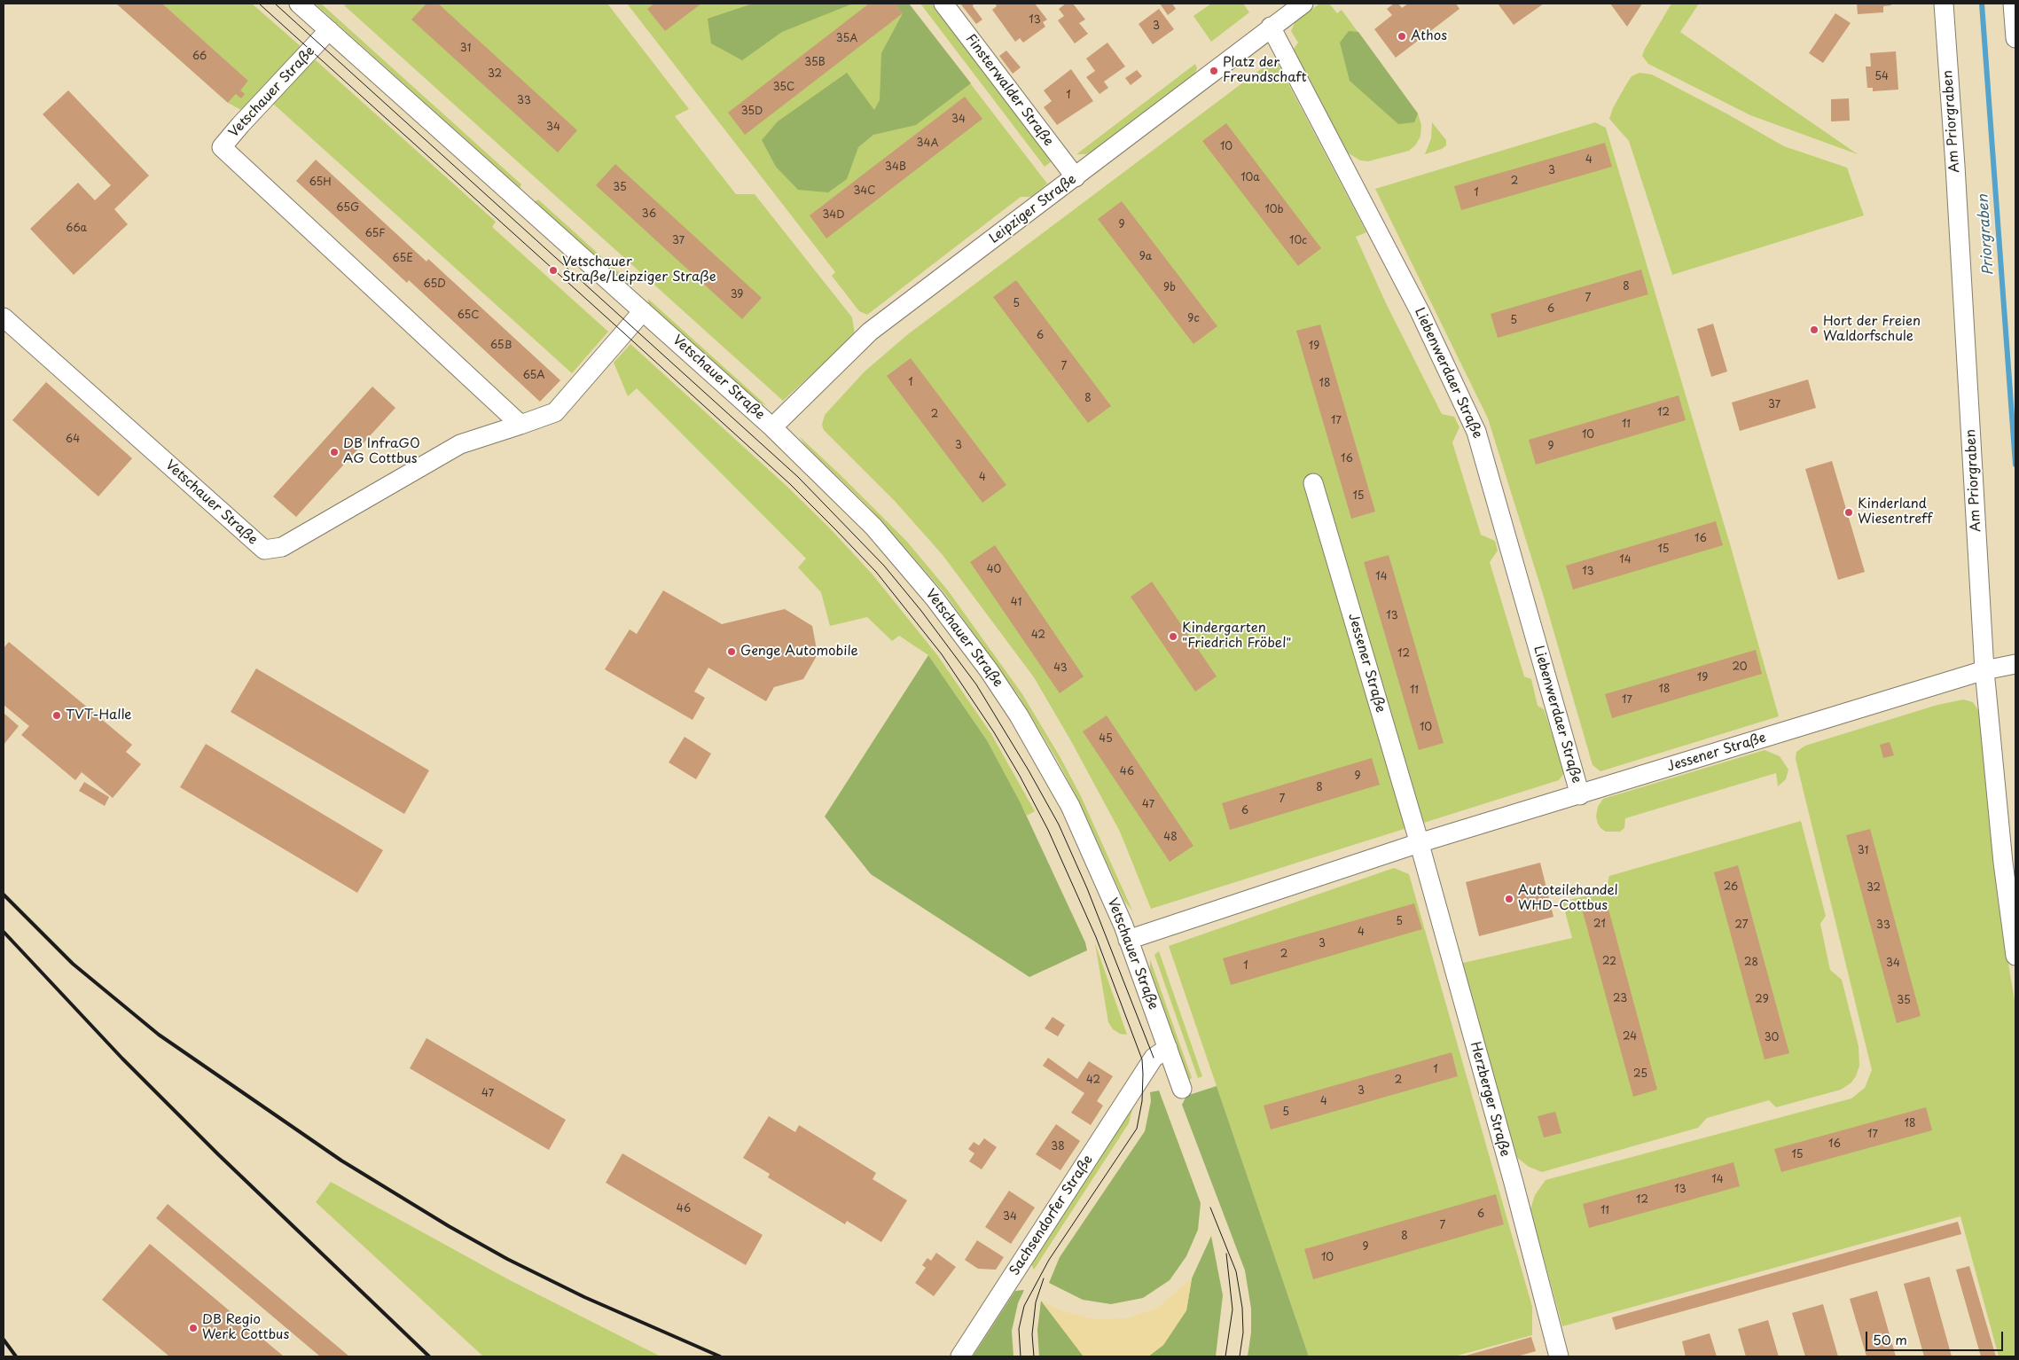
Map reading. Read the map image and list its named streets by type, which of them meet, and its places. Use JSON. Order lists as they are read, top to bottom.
{
  "streets": {
    "street": [
      "Finsterwalder Straße",
      "Vetschauer Straße",
      "Am Priorgraben",
      "Leipziger Straße",
      "Liebenwerdaer Straße",
      "Jessener Straße",
      "Herzberger Straße",
      "Sachsendorfer Straße"
    ]
  },
  "crossings": [
    ["Finsterwalder Straße", "Leipziger Straße"],
    ["Vetschauer Straße", "Leipziger Straße"],
    ["Vetschauer Straße", "Jessener Straße"],
    ["Vetschauer Straße", "Sachsendorfer Straße"],
    ["Am Priorgraben", "Jessener Straße"],
    ["Leipziger Straße", "Liebenwerdaer Straße"],
    ["Liebenwerdaer Straße", "Jessener Straße"],
    ["Jessener Straße", "Herzberger Straße"]
  ],
  "water": ["Priorgraben"],
  "places": [
    "Athos",
    "Platz der Freundschaft",
    "Vetschauer Straße/Leipziger Straße",
    "Hort der Freien Waldorfschule",
    "DB InfraGO AG Cottbus",
    "Kinderland Wiesentreff",
    "Kindergarten \"Friedrich Fröbel\"",
    "Genge Automobile",
    "TVT-Halle",
    "Autoteilehandel WHD-Cottbus",
    "DB Regio Werk Cottbus"
  ],
  "house_numbers": [
    "13",
    "3",
    "35A",
    "31",
    "66",
    "35B",
    "32",
    "54",
    "35C",
    "1",
    "33",
    "35D",
    "34",
    "34",
    "34A",
    "10",
    "4",
    "34B",
    "3",
    "10a",
    "2",
    "65H",
    "35",
    "34C",
    "1",
    "65G",
    "10b",
    "36",
    "34D",
    "9",
    "66a",
    "65F",
    "37",
    "10c",
    "9a",
    "65E",
    "65D",
    "8",
    "9b",
    "39",
    "7",
    "5",
    "6",
    "65C",
    "9c",
    "5",
    "6",
    "65B",
    "19",
    "7",
    "65A",
    "1",
    "18",
    "8",
    "37",
    "12",
    "2",
    "17",
    "11",
    "10",
    "64",
    "3",
    "9",
    "16",
    "4",
    "15",
    "16",
    "15",
    "14",
    "40",
    "13",
    "14",
    "41",
    "13",
    "42",
    "12",
    "20",
    "43",
    "19",
    "18",
    "11",
    "17",
    "10",
    "45",
    "46",
    "9",
    "8",
    "7",
    "47",
    "6",
    "48",
    "31",
    "26",
    "32",
    "5",
    "21",
    "27",
    "33",
    "4",
    "3",
    "2",
    "22",
    "28",
    "34",
    "1",
    "23",
    "29",
    "35",
    "24",
    "30",
    "1",
    "25",
    "42",
    "2",
    "3",
    "47",
    "4",
    "5",
    "18",
    "17",
    "16",
    "38",
    "15",
    "14",
    "13",
    "12",
    "46",
    "11",
    "6",
    "34",
    "7",
    "8",
    "9",
    "10"
  ],
  "scale_bar": "50 m"
}
